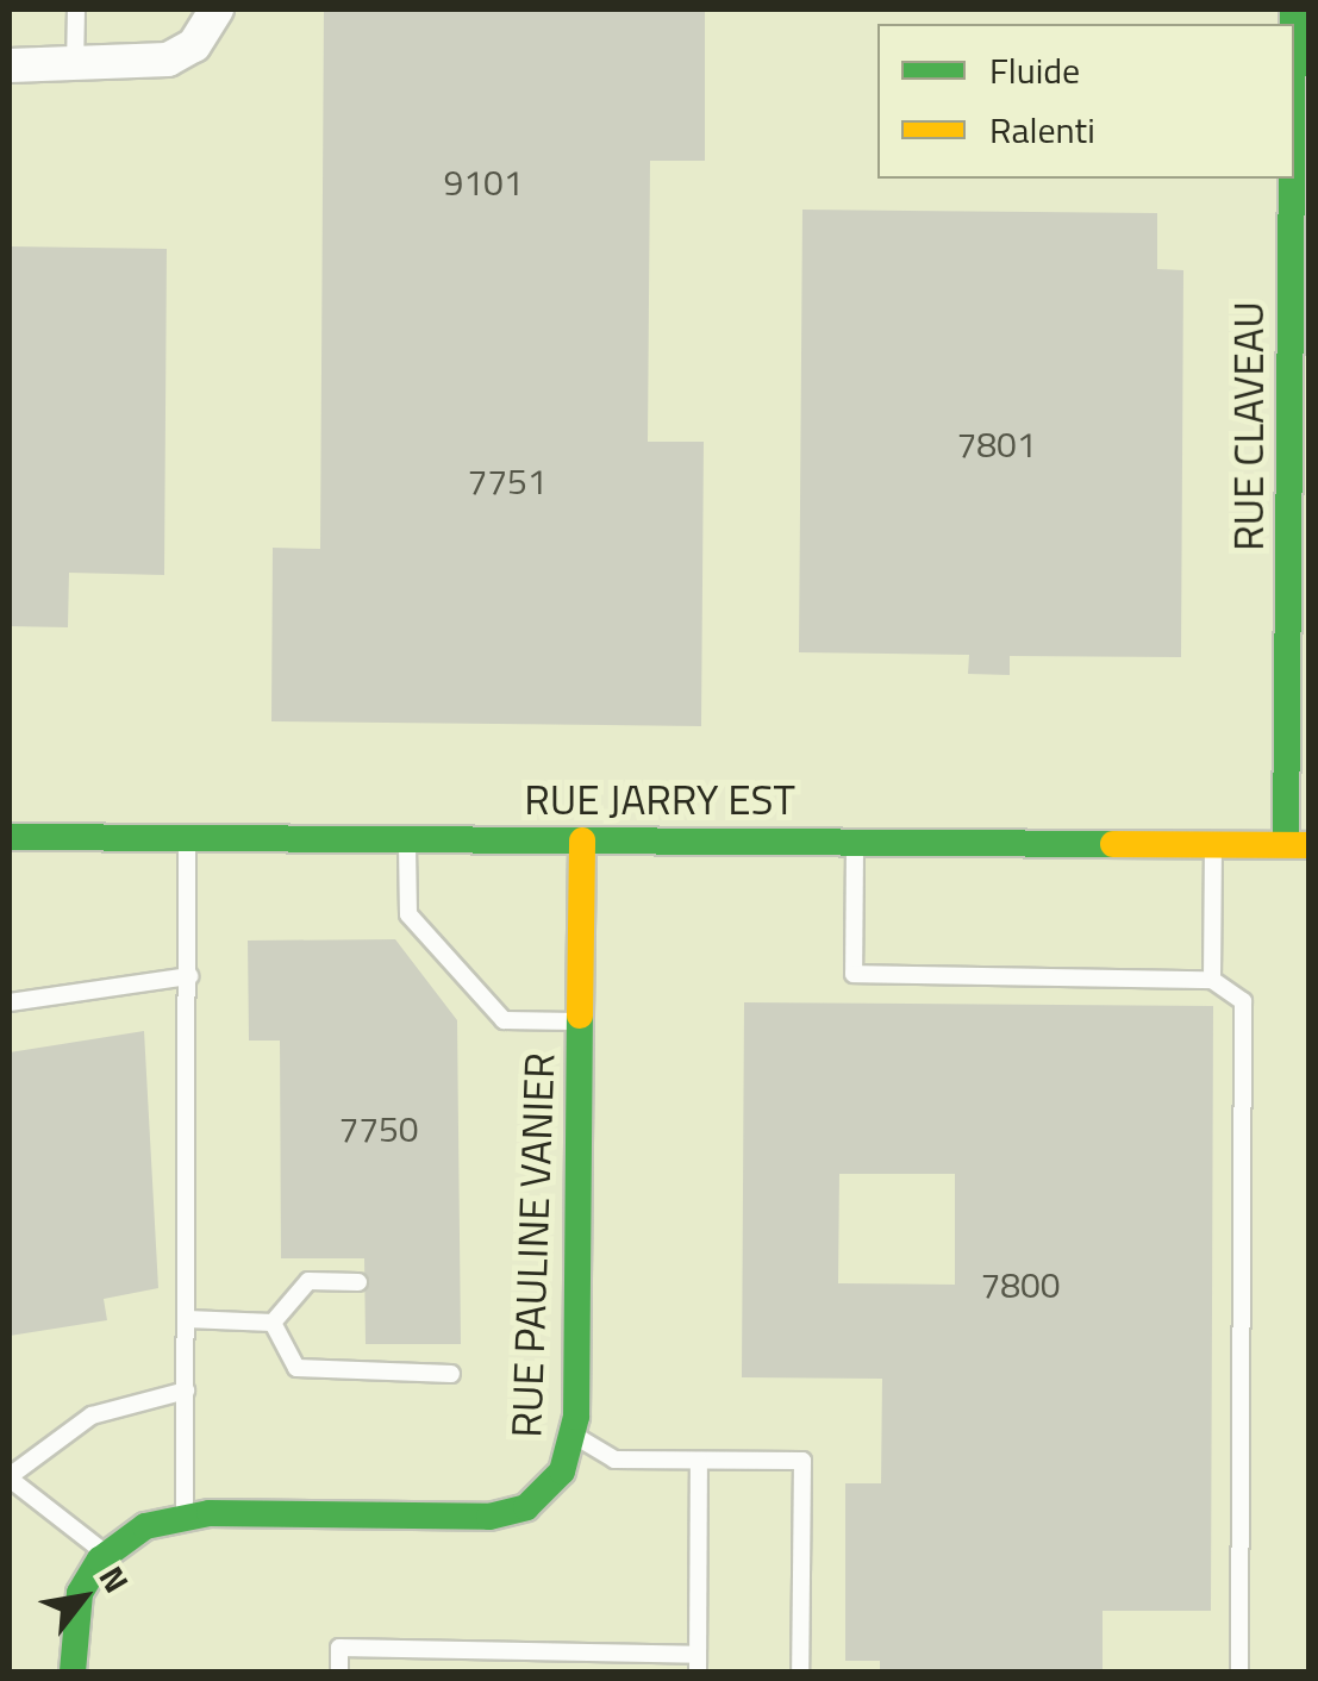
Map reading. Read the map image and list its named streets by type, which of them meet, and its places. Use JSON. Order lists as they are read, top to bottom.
{
  "streets": {
    "street": ["RUE CLAVEAU", "RUE JARRY EST", "RUE PAULINE VANIER"]
  },
  "crossings": [
    ["RUE CLAVEAU", "RUE JARRY EST"],
    ["RUE JARRY EST", "RUE PAULINE VANIER"]
  ],
  "house_numbers": [
    "9101",
    "7801",
    "7751",
    "7750",
    "7800"
  ],
  "legend": ["Fluide", "Ralenti"],
  "north": "top right"
}
